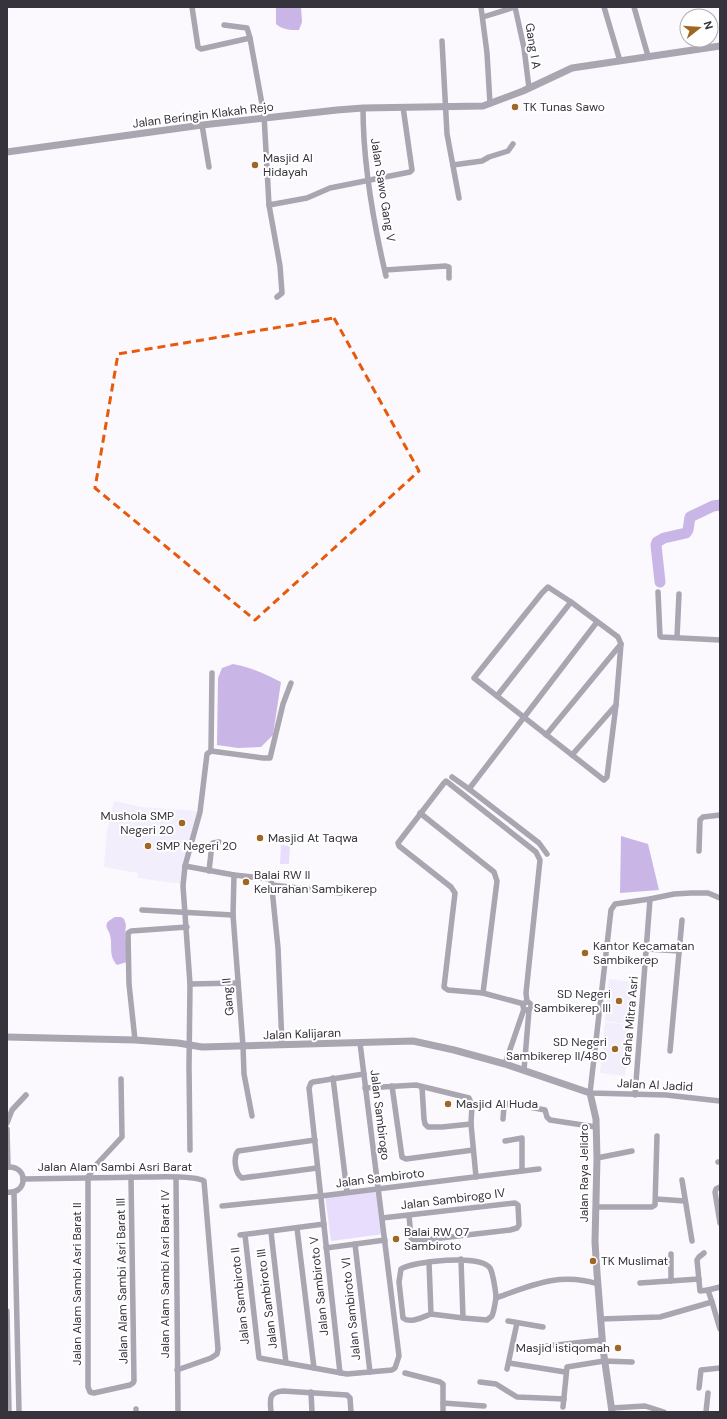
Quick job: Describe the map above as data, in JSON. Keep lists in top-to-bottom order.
{
  "streets": {
    "street": [
      "Gang I A",
      "Jalan Beringin Klakah Rejo",
      "Jalan Sawo Gang V",
      "Gang II",
      "Graha Mitra Asri",
      "Jalan Kalijaran",
      "Jalan Al Jadid",
      "Jalan Sambirogo",
      "Jalan Alam Sambi Asri Barat",
      "Jalan Raya Jelidro",
      "Jalan Sambiroto",
      "Jalan Sambirogo IV",
      "Jalan Alam Sambi Asri Barat IV",
      "Jalan Alam Sambi Asri Barat III",
      "Jalan Alam Sambi Asri Barat II",
      "Jalan Sambiroto V",
      "Jalan Sambiroto II",
      "Jalan Sambiroto III",
      "Jalan Sambiroto VI"
    ]
  },
  "crossings": [
    ["Gang I A", "Jalan Beringin Klakah Rejo"],
    ["Jalan Beringin Klakah Rejo", "Jalan Sawo Gang V"],
    ["Gang II", "Jalan Kalijaran"],
    ["Graha Mitra Asri", "Jalan Al Jadid"],
    ["Graha Mitra Asri", "Jalan Raya Jelidro"],
    ["Jalan Kalijaran", "Jalan Al Jadid"],
    ["Jalan Kalijaran", "Jalan Sambirogo"],
    ["Jalan Kalijaran", "Jalan Raya Jelidro"],
    ["Jalan Al Jadid", "Jalan Raya Jelidro"],
    ["Jalan Sambirogo", "Jalan Sambiroto"],
    ["Jalan Sambirogo", "Jalan Sambirogo IV"],
    ["Jalan Sambirogo", "Jalan Sambiroto VI"],
    ["Jalan Alam Sambi Asri Barat", "Jalan Alam Sambi Asri Barat IV"],
    ["Jalan Alam Sambi Asri Barat", "Jalan Alam Sambi Asri Barat III"],
    ["Jalan Alam Sambi Asri Barat", "Jalan Alam Sambi Asri Barat II"],
    ["Jalan Sambiroto", "Jalan Sambiroto V"],
    ["Jalan Alam Sambi Asri Barat III", "Jalan Alam Sambi Asri Barat II"],
    ["Jalan Sambiroto V", "Jalan Sambiroto II"],
    ["Jalan Sambiroto II", "Jalan Sambiroto III"]
  ],
  "places": [
    "TK Tunas Sawo",
    "Masjid Al Hidayah",
    "Mushola SMP Negeri 20",
    "Masjid At Taqwa",
    "SMP Negeri 20",
    "Balai RW II Kelurahan Sambikerep",
    "Kantor Kecamatan Sambikerep",
    "SD Negeri Sambikerep III",
    "SD Negeri Sambikerep II/480",
    "Masjid Al Huda",
    "Balai RW 07 Sambiroto",
    "TK Muslimat",
    "Masjid istiqomah"
  ],
  "north": "right"
}
